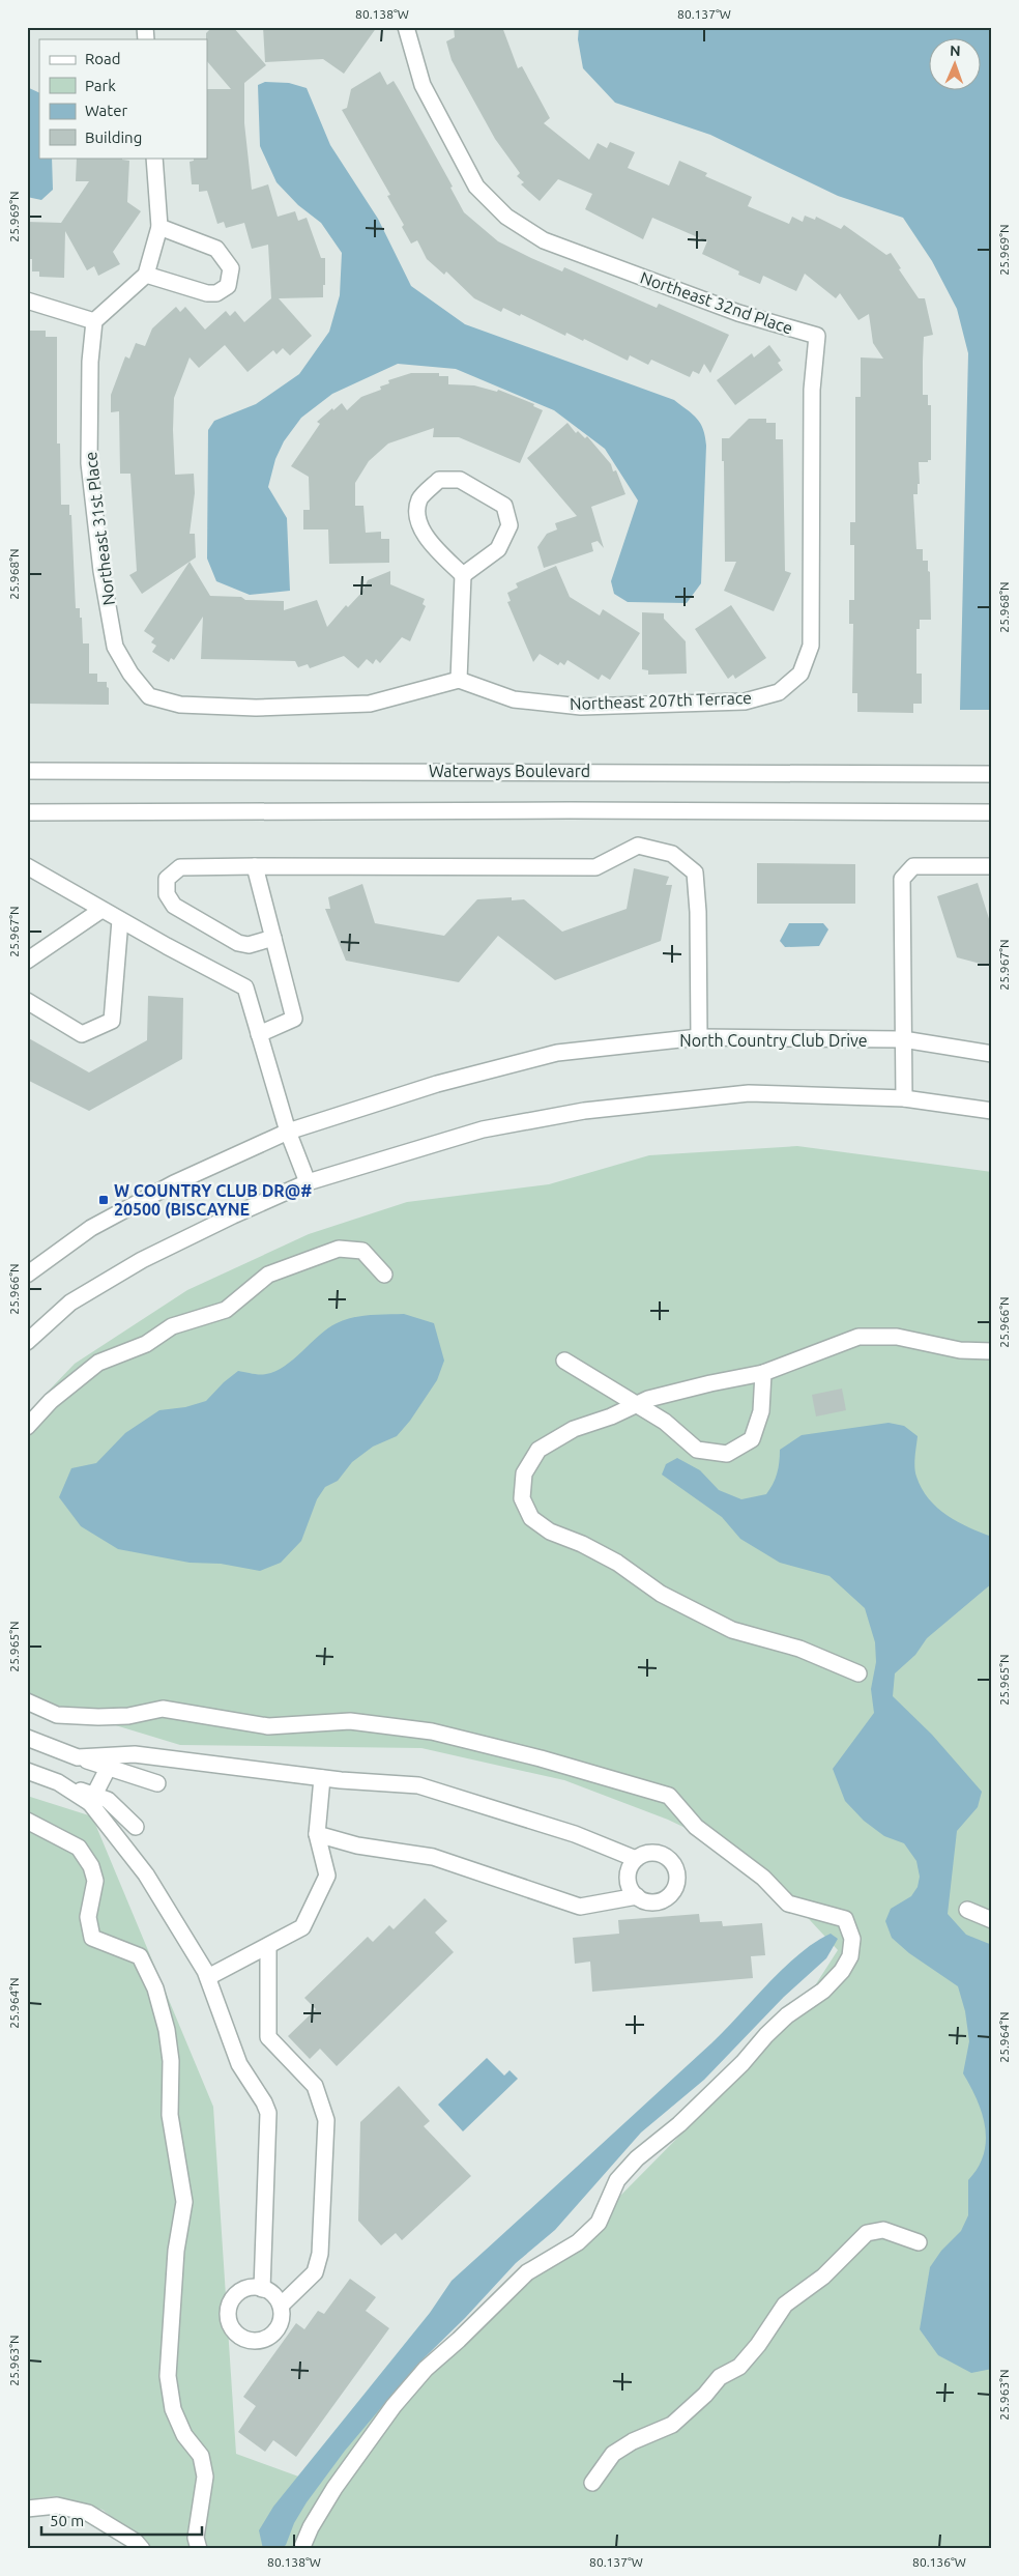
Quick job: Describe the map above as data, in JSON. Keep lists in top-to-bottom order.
{
  "streets": {
    "street": [
      "Northeast 32nd Place",
      "Northeast 31st Place",
      "Northeast 207th Terrace",
      "Waterways Boulevard",
      "North Country Club Drive"
    ]
  },
  "crossings": [
    ["Northeast 32nd Place", "Northeast 207th Terrace"],
    ["Northeast 31st Place", "Northeast 207th Terrace"]
  ],
  "places": {
    "transit": ["W COUNTRY CLUB DR@# 20500 (BISCAYNE"]
  },
  "legend": [
    "Road",
    "Park",
    "Water",
    "Building"
  ],
  "scale_bar": "50 m",
  "north": "top",
  "coordinates": [
    "80.138°W",
    "80.137°W",
    "25.969°N",
    "25.968°N",
    "25.967°N",
    "25.966°N",
    "25.965°N",
    "25.964°N",
    "25.963°N",
    "80.136°W"
  ]
}
